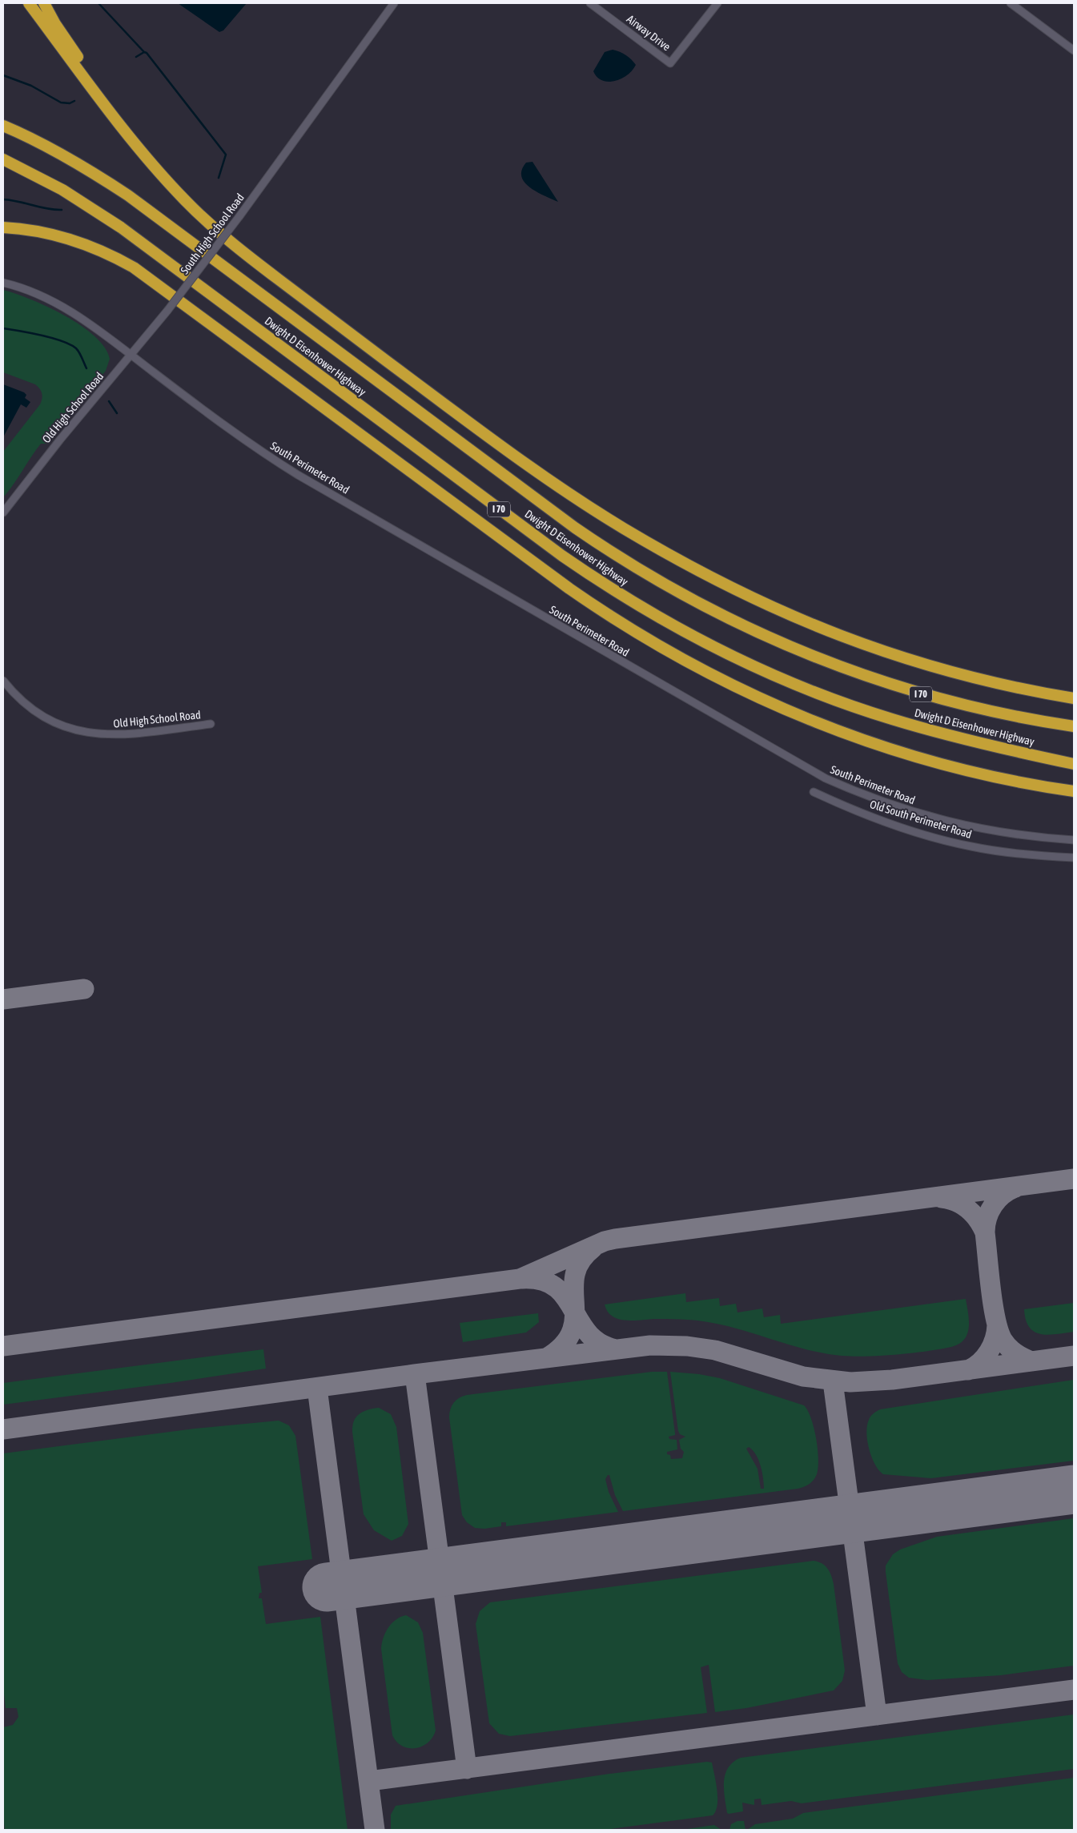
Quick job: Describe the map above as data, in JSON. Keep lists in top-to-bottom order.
{
  "streets": {
    "highway": ["Dwight D Eisenhower Highway", "I 70"],
    "street": [
      "Airway Drive",
      "South High School Road",
      "Old High School Road",
      "South Perimeter Road",
      "Old South Perimeter Road"
    ]
  },
  "crossings": [
    ["South High School Road", "Old High School Road"],
    ["South High School Road", "South Perimeter Road"],
    ["Old High School Road", "South Perimeter Road"]
  ]
}
